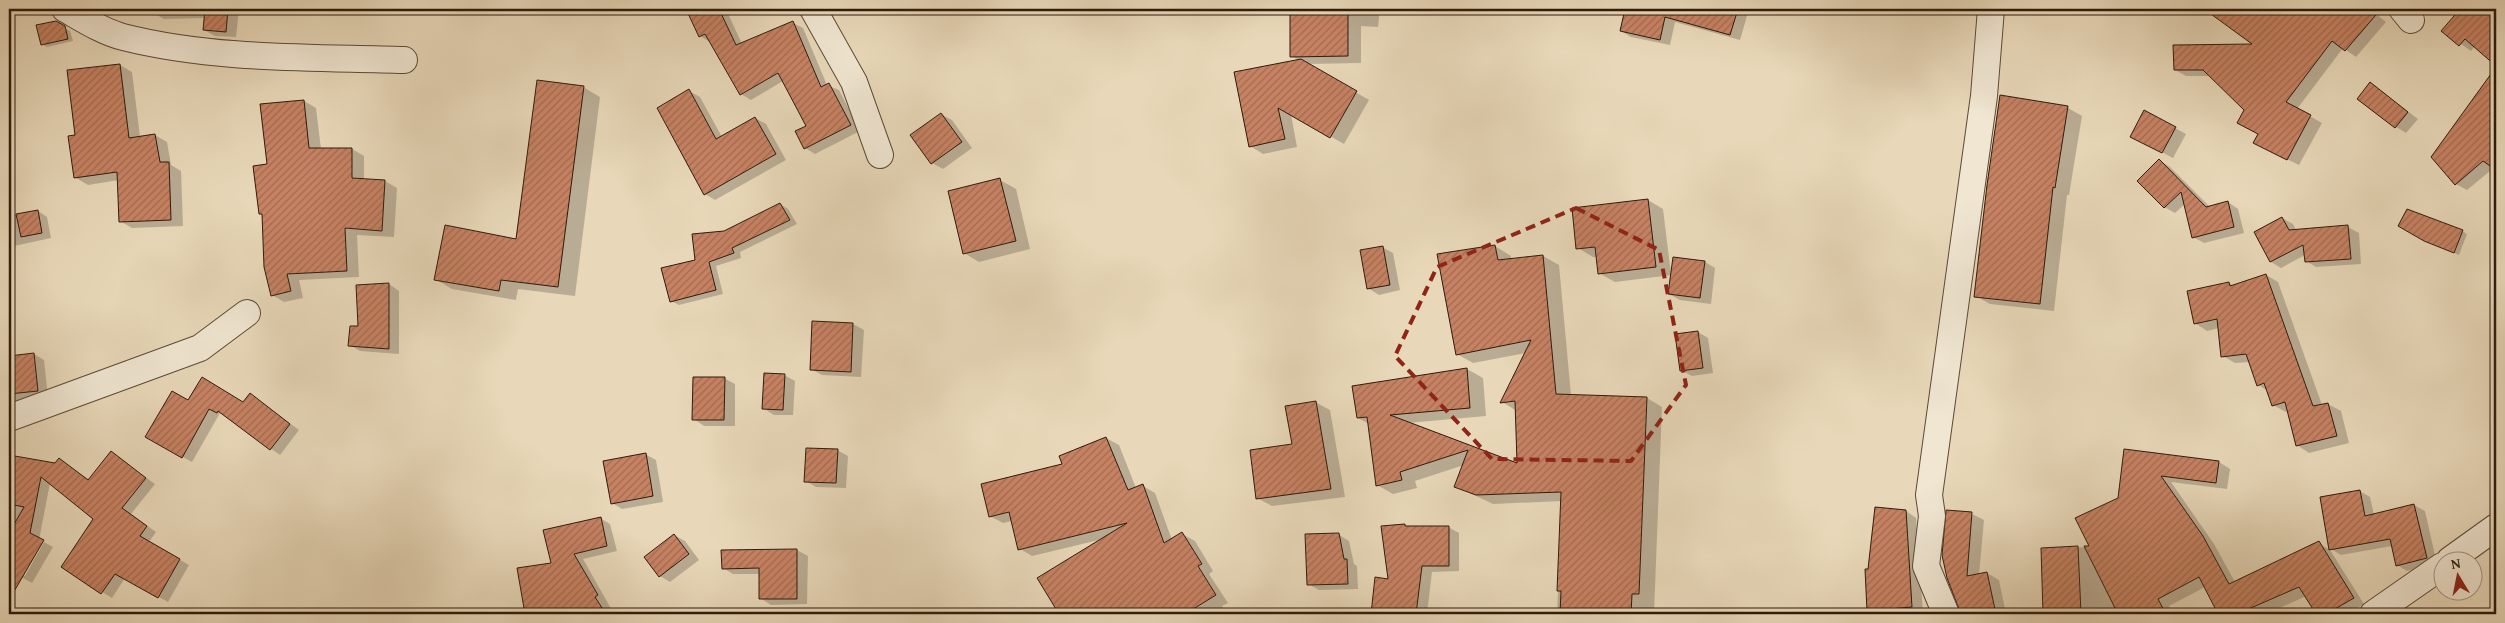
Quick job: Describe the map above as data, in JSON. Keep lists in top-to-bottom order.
{
  "north": "top"
}
